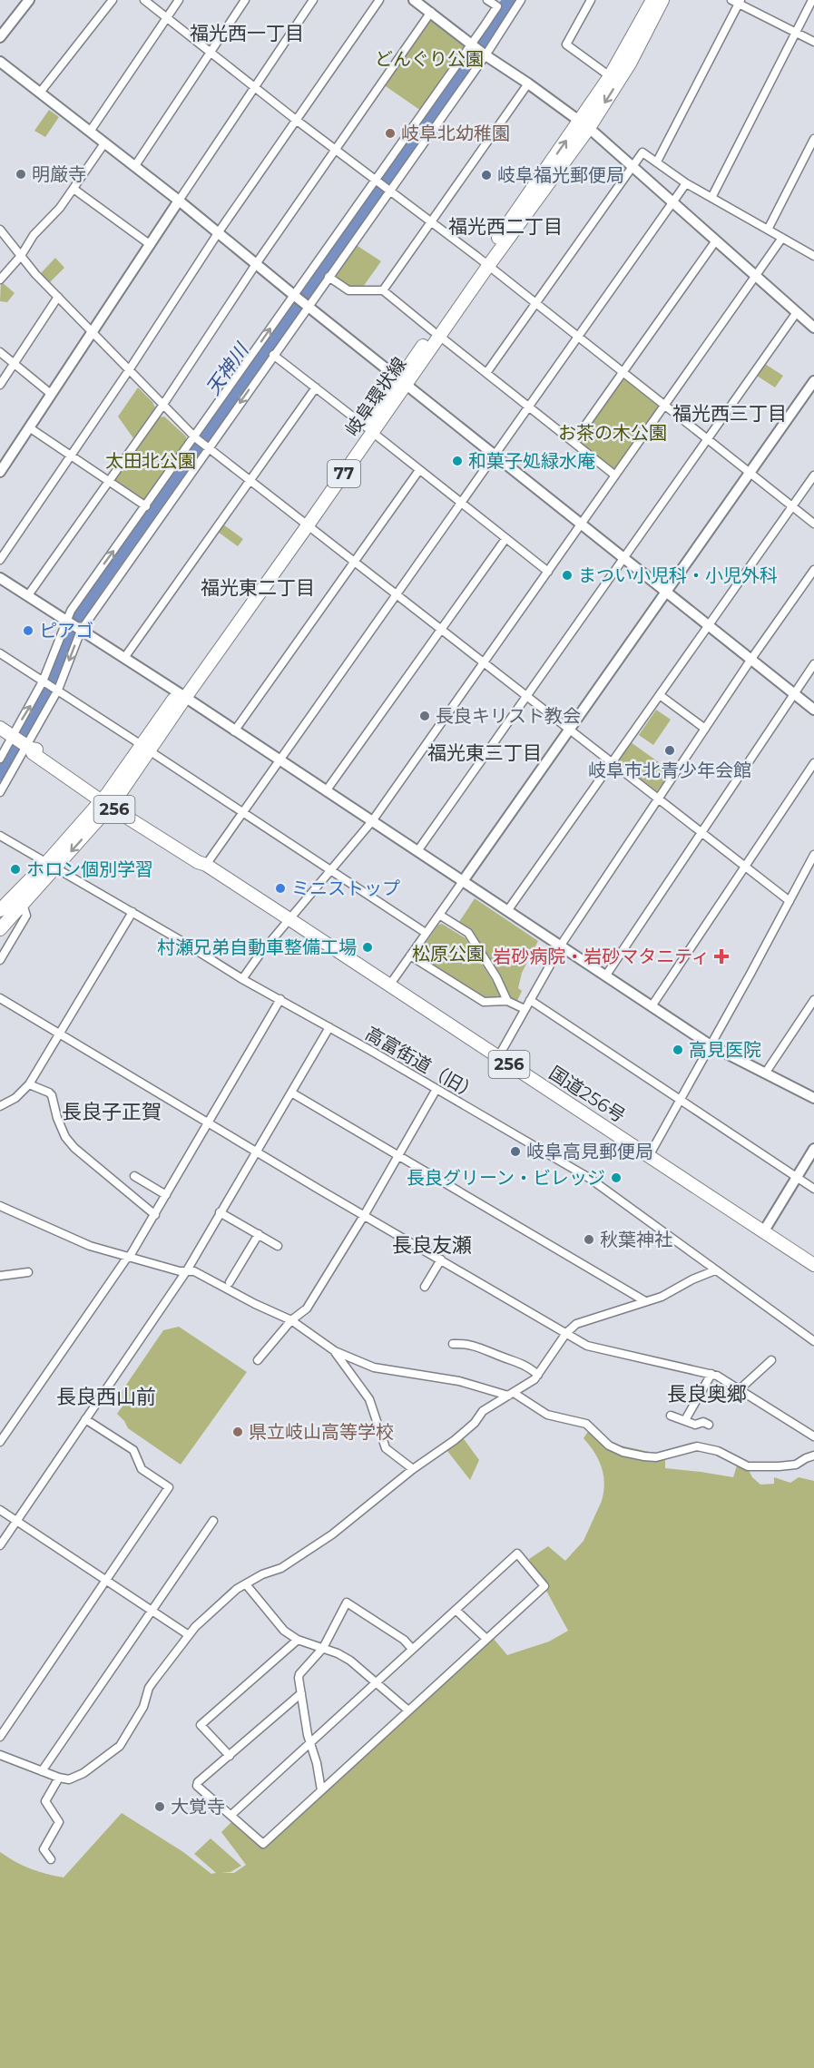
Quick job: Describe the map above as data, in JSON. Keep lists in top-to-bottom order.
{
  "streets": {
    "main road": [
      "岐阜環状線",
      "77",
      "256",
      "国道256号"
    ],
    "street": ["高富街道（旧）"]
  },
  "crossings": [
    ["岐阜環状線", "高富街道（旧）"],
    ["岐阜環状線", "国道256号"]
  ],
  "districts": [
    "福光西一丁目",
    "福光西二丁目",
    "福光西三丁目",
    "福光東二丁目",
    "福光東三丁目",
    "長良子正賀",
    "長良友瀬",
    "長良奥郷",
    "長良西山前"
  ],
  "water": ["天神川"],
  "parks": [
    "どんぐり公園",
    "お茶の木公園",
    "太田北公園",
    "松原公園"
  ],
  "places": {
    "other": [
      "岐阜北幼稚園",
      "明厳寺",
      "岐阜福光郵便局",
      "和菓子処緑水庵",
      "まつい小児科・小児外科",
      "ピアゴ",
      "長良キリスト教会",
      "岐阜市北青少年会館",
      "ホロン個別学習",
      "ミニストップ",
      "村瀬兄弟自動車整備工場",
      "高見医院",
      "岐阜高見郵便局",
      "長良グリーン・ビレッジ",
      "秋葉神社",
      "県立岐山高等学校",
      "大覚寺"
    ],
    "health": ["岩砂病院・岩砂マタニティ"]
  }
}
